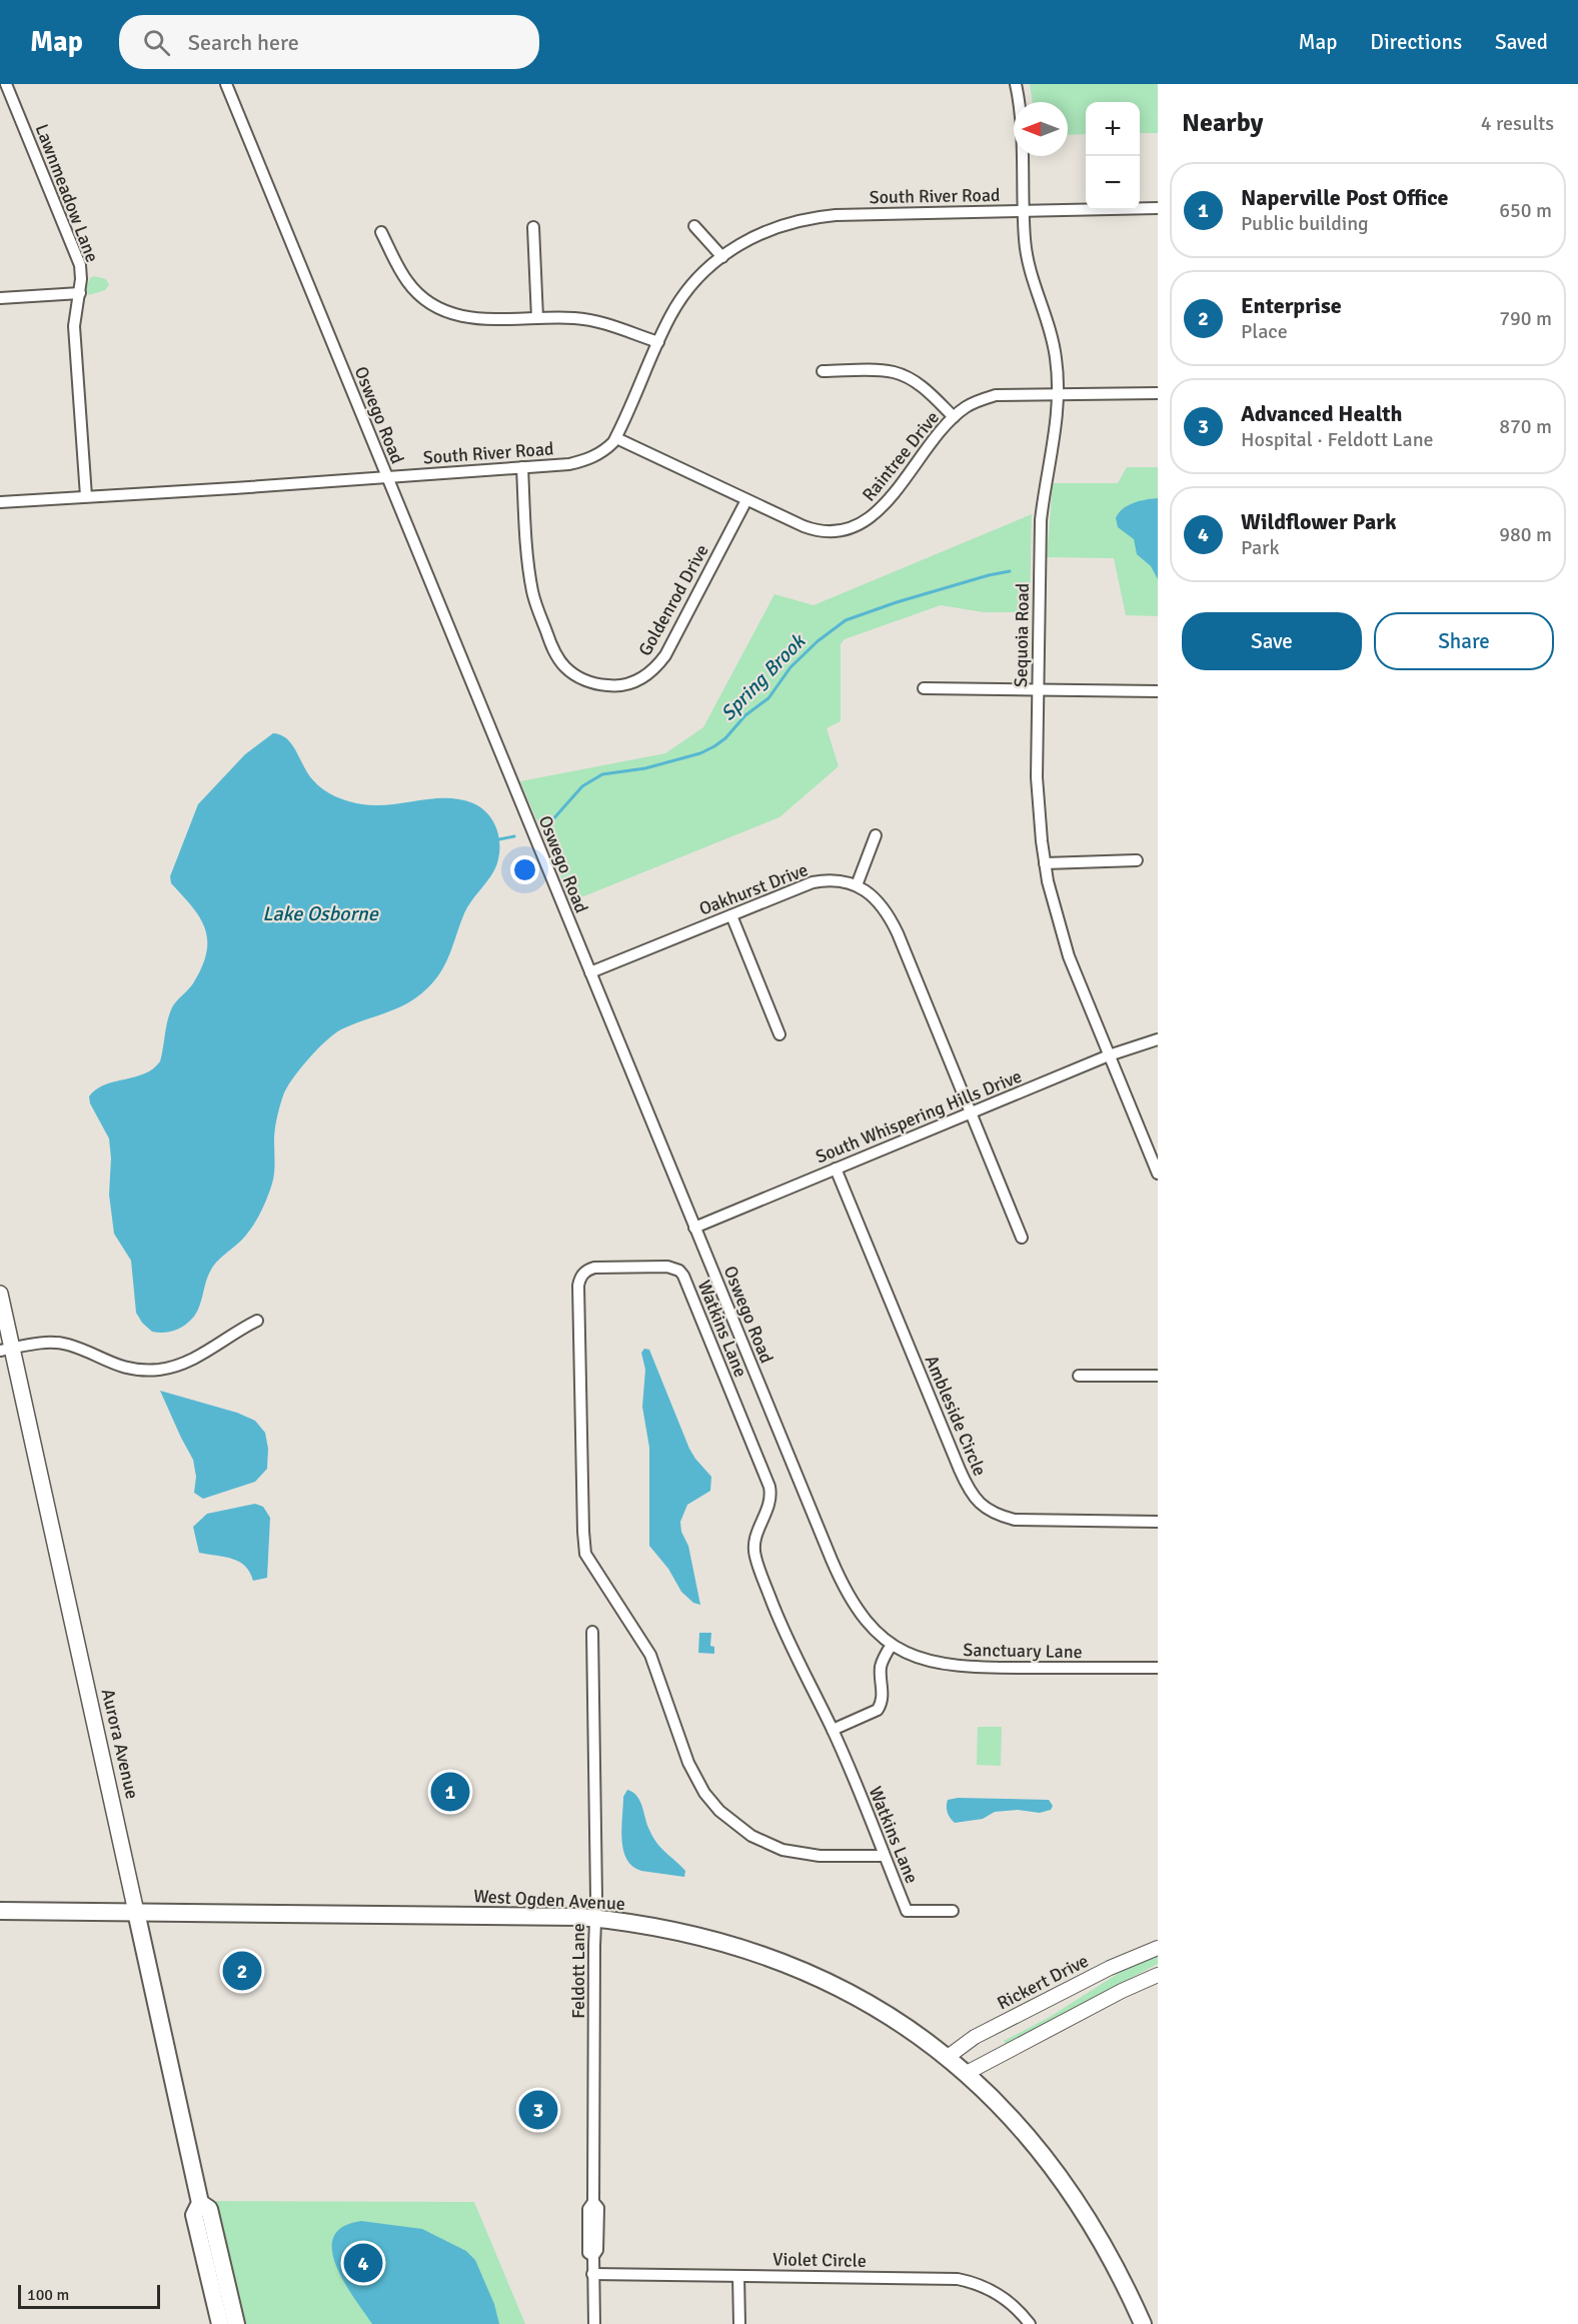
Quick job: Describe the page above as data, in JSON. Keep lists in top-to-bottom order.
{
  "streets": {
    "main road": ["Aurora Avenue", "West Ogden Avenue"],
    "street": [
      "Lawnmeadow Lane",
      "South River Road",
      "Oswego Road",
      "Raintree Drive",
      "Goldenrod Drive",
      "Sequoia Road",
      "Oakhurst Drive",
      "South Whispering Hills Drive",
      "Watkins Lane",
      "Ambleside Circle",
      "Sanctuary Lane",
      "Feldott Lane",
      "Rickert Drive",
      "Violet Circle"
    ]
  },
  "crossings": [
    ["Lawnmeadow Lane", "South River Road"],
    ["South River Road", "Oswego Road"],
    ["South River Road", "Raintree Drive"],
    ["South River Road", "Goldenrod Drive"],
    ["South River Road", "Sequoia Road"],
    ["Oswego Road", "Oakhurst Drive"],
    ["Oswego Road", "South Whispering Hills Drive"],
    ["Oswego Road", "Sanctuary Lane"],
    ["Raintree Drive", "Goldenrod Drive"],
    ["Raintree Drive", "Sequoia Road"],
    ["Sequoia Road", "South Whispering Hills Drive"],
    ["Oakhurst Drive", "South Whispering Hills Drive"],
    ["South Whispering Hills Drive", "Ambleside Circle"],
    ["Aurora Avenue", "West Ogden Avenue"],
    ["West Ogden Avenue", "Feldott Lane"],
    ["West Ogden Avenue", "Rickert Drive"],
    ["Feldott Lane", "Violet Circle"]
  ],
  "water": ["Spring Brook", "Lake Osborne"],
  "scale_bar": "100 m",
  "north": "left",
  "page": {
    "header": "Map",
    "search": "Search here",
    "nav": ["Map", "Directions", "Saved"],
    "heading": ["Nearby", "4 results"],
    "map_buttons": ["+", "−"],
    "list": [
      {
        "mark": "1",
        "name": "Naperville Post Office",
        "note": "Public building",
        "value": "650 m"
      },
      {
        "mark": "2",
        "name": "Enterprise",
        "note": "Place",
        "value": "790 m"
      },
      {
        "mark": "3",
        "name": "Advanced Health",
        "note": "Hospital · Feldott Lane",
        "value": "870 m"
      },
      {
        "mark": "4",
        "name": "Wildflower Park",
        "note": "Park",
        "value": "980 m"
      }
    ],
    "buttons": ["Save", "Share"],
    "pins": [
      "1",
      "2",
      "3",
      "4"
    ],
    "scale": "100 m"
  }
}
